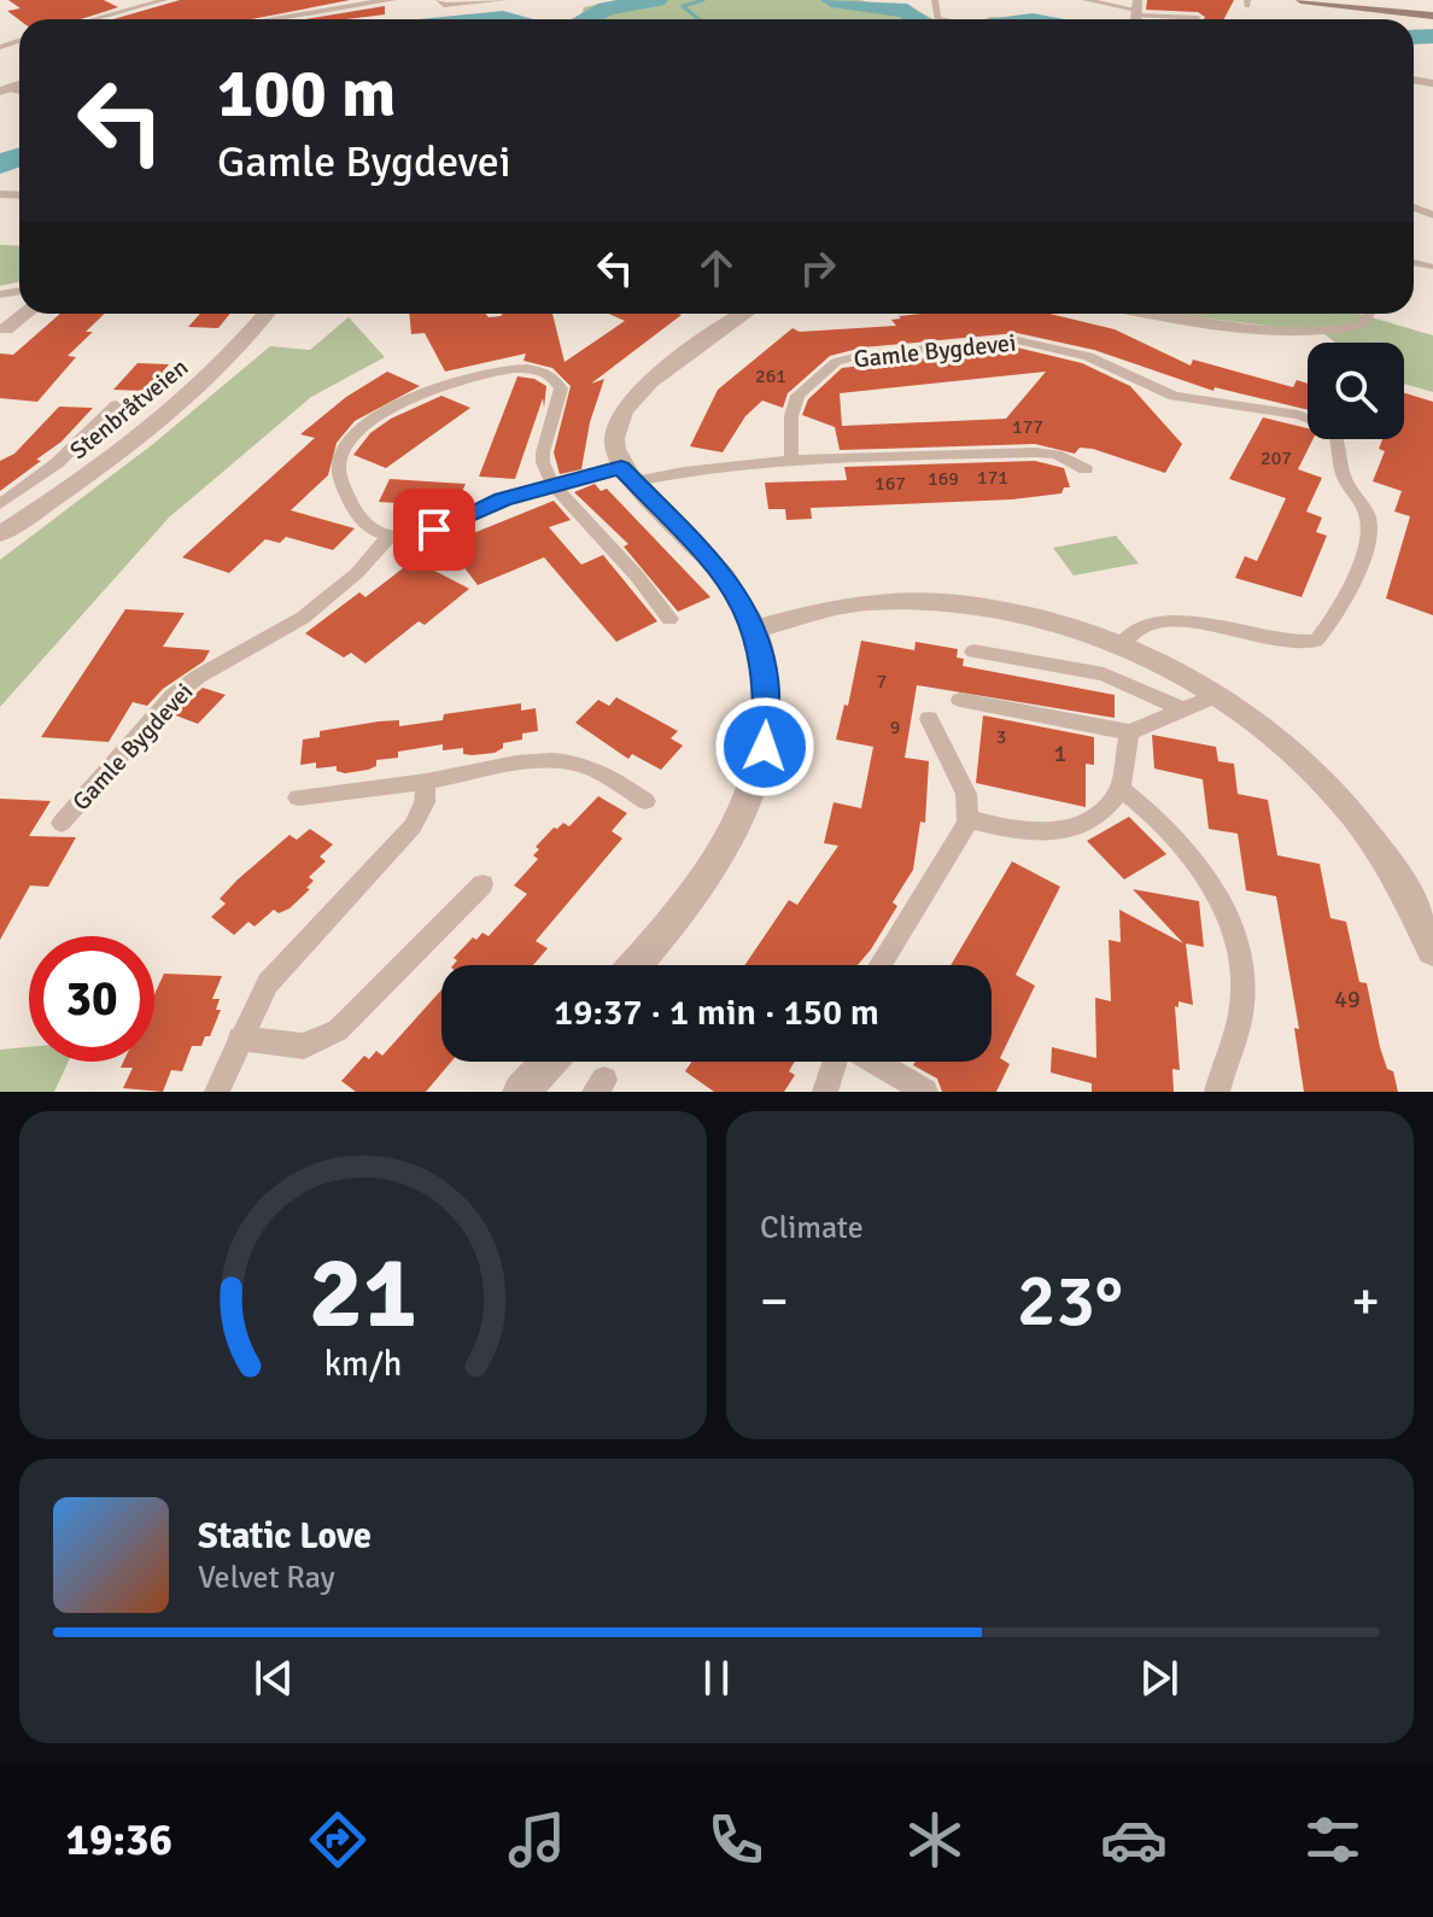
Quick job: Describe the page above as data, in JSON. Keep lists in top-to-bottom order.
{
  "streets": {
    "street": ["Stenbråtveien"],
    "lane": ["Gamle Bygdevei"]
  },
  "house_numbers": [
    "261",
    "177",
    "207",
    "171",
    "169",
    "167",
    "7",
    "9",
    "3",
    "1",
    "49"
  ],
  "page": {
    "turn": ["100 m", "Gamle Bygdevei"],
    "limit": "30",
    "trip": "19:37 · 1 min · 150 m",
    "tile": "Climate",
    "heat": ["−", "23°", "+"],
    "song": ["Static Love", "Velvet Ray"],
    "tabs": "19:36",
    "gauge": ["21", "km/h"]
  }
}
